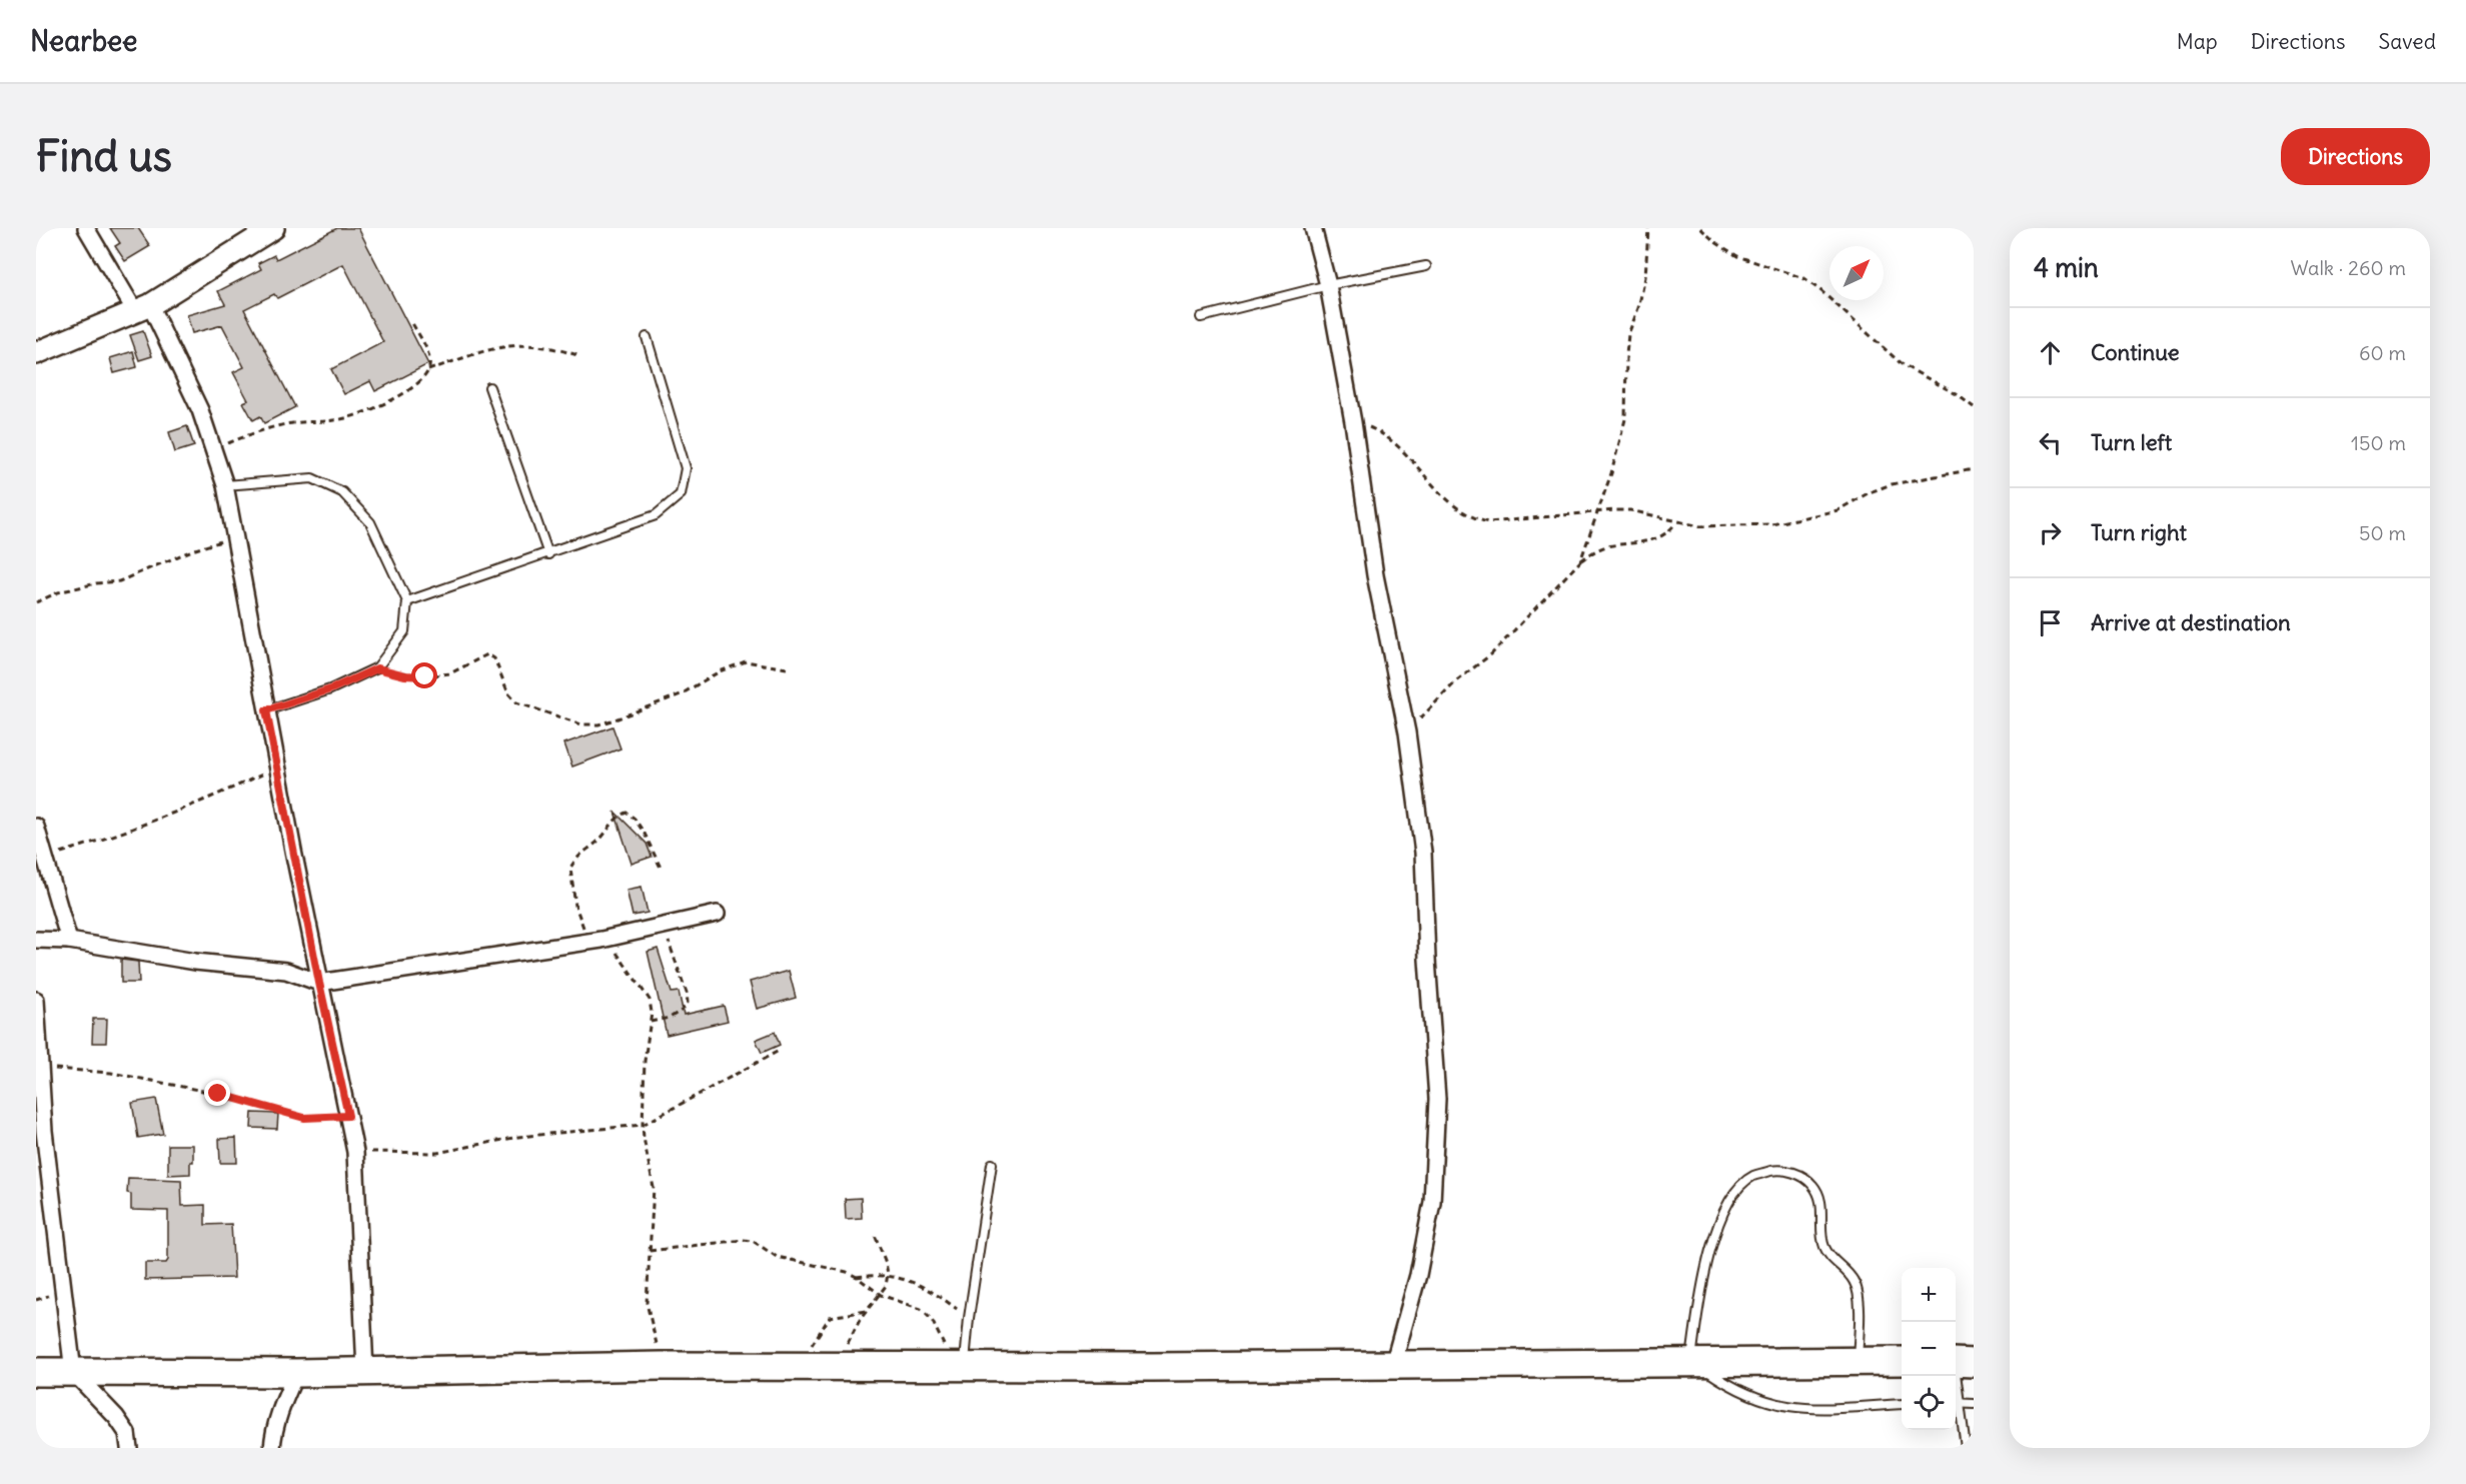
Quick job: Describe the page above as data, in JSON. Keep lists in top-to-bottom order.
{
  "north": "top right",
  "page": {
    "header": "Nearbee",
    "nav": ["Map", "Directions", "Saved"],
    "buttons": "Directions",
    "title": "Find us",
    "heading": ["4 min", "Walk · 260 m"],
    "list": [
      ["Continue", "60 m"],
      ["Turn left", "150 m"],
      ["Turn right", "50 m"],
      "Arrive at destination"
    ],
    "map_buttons": ["+", "−"]
  }
}
